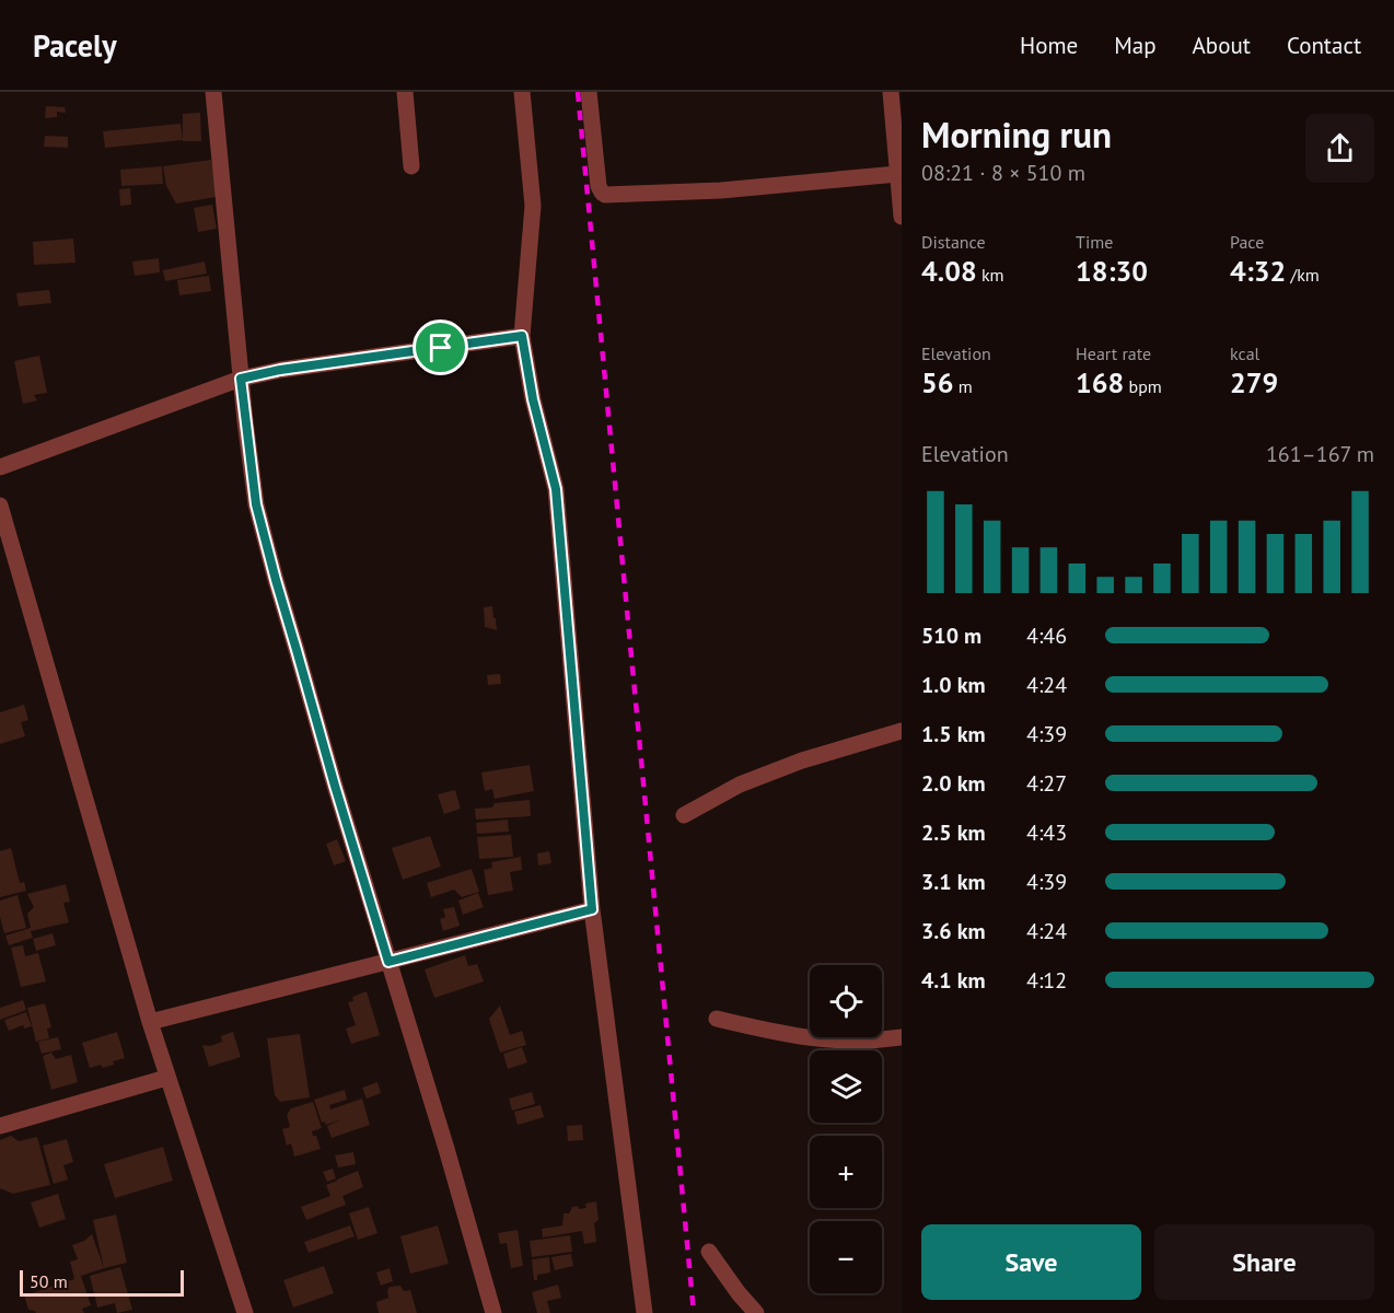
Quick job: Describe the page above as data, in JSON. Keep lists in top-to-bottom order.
{
  "scale_bar": "50 m",
  "page": {
    "header": "Pacely",
    "nav": [
      "Home",
      "Map",
      "About",
      "Contact"
    ],
    "heading": ["Morning run", "08:21 · 8 × 510 m"],
    "stats": [
      ["Distance", "4.08 km"],
      ["Time", "18:30"],
      ["Pace", "4:32 /km"],
      ["Elevation", "56 m"],
      ["Heart rate", "168 bpm"],
      ["kcal", "279"]
    ],
    "chart": ["Elevation", "161–167 m"],
    "list": [
      {
        "name": "510 m",
        "note": "4:46"
      },
      {
        "name": "1.0 km",
        "note": "4:24"
      },
      {
        "name": "1.5 km",
        "note": "4:39"
      },
      {
        "name": "2.0 km",
        "note": "4:27"
      },
      {
        "name": "2.5 km",
        "note": "4:43"
      },
      {
        "name": "3.1 km",
        "note": "4:39"
      },
      {
        "name": "3.6 km",
        "note": "4:24"
      },
      {
        "name": "4.1 km",
        "note": "4:12"
      }
    ],
    "map_buttons": ["+", "−"],
    "buttons": ["Save", "Share"],
    "scale": "50 m"
  }
}
